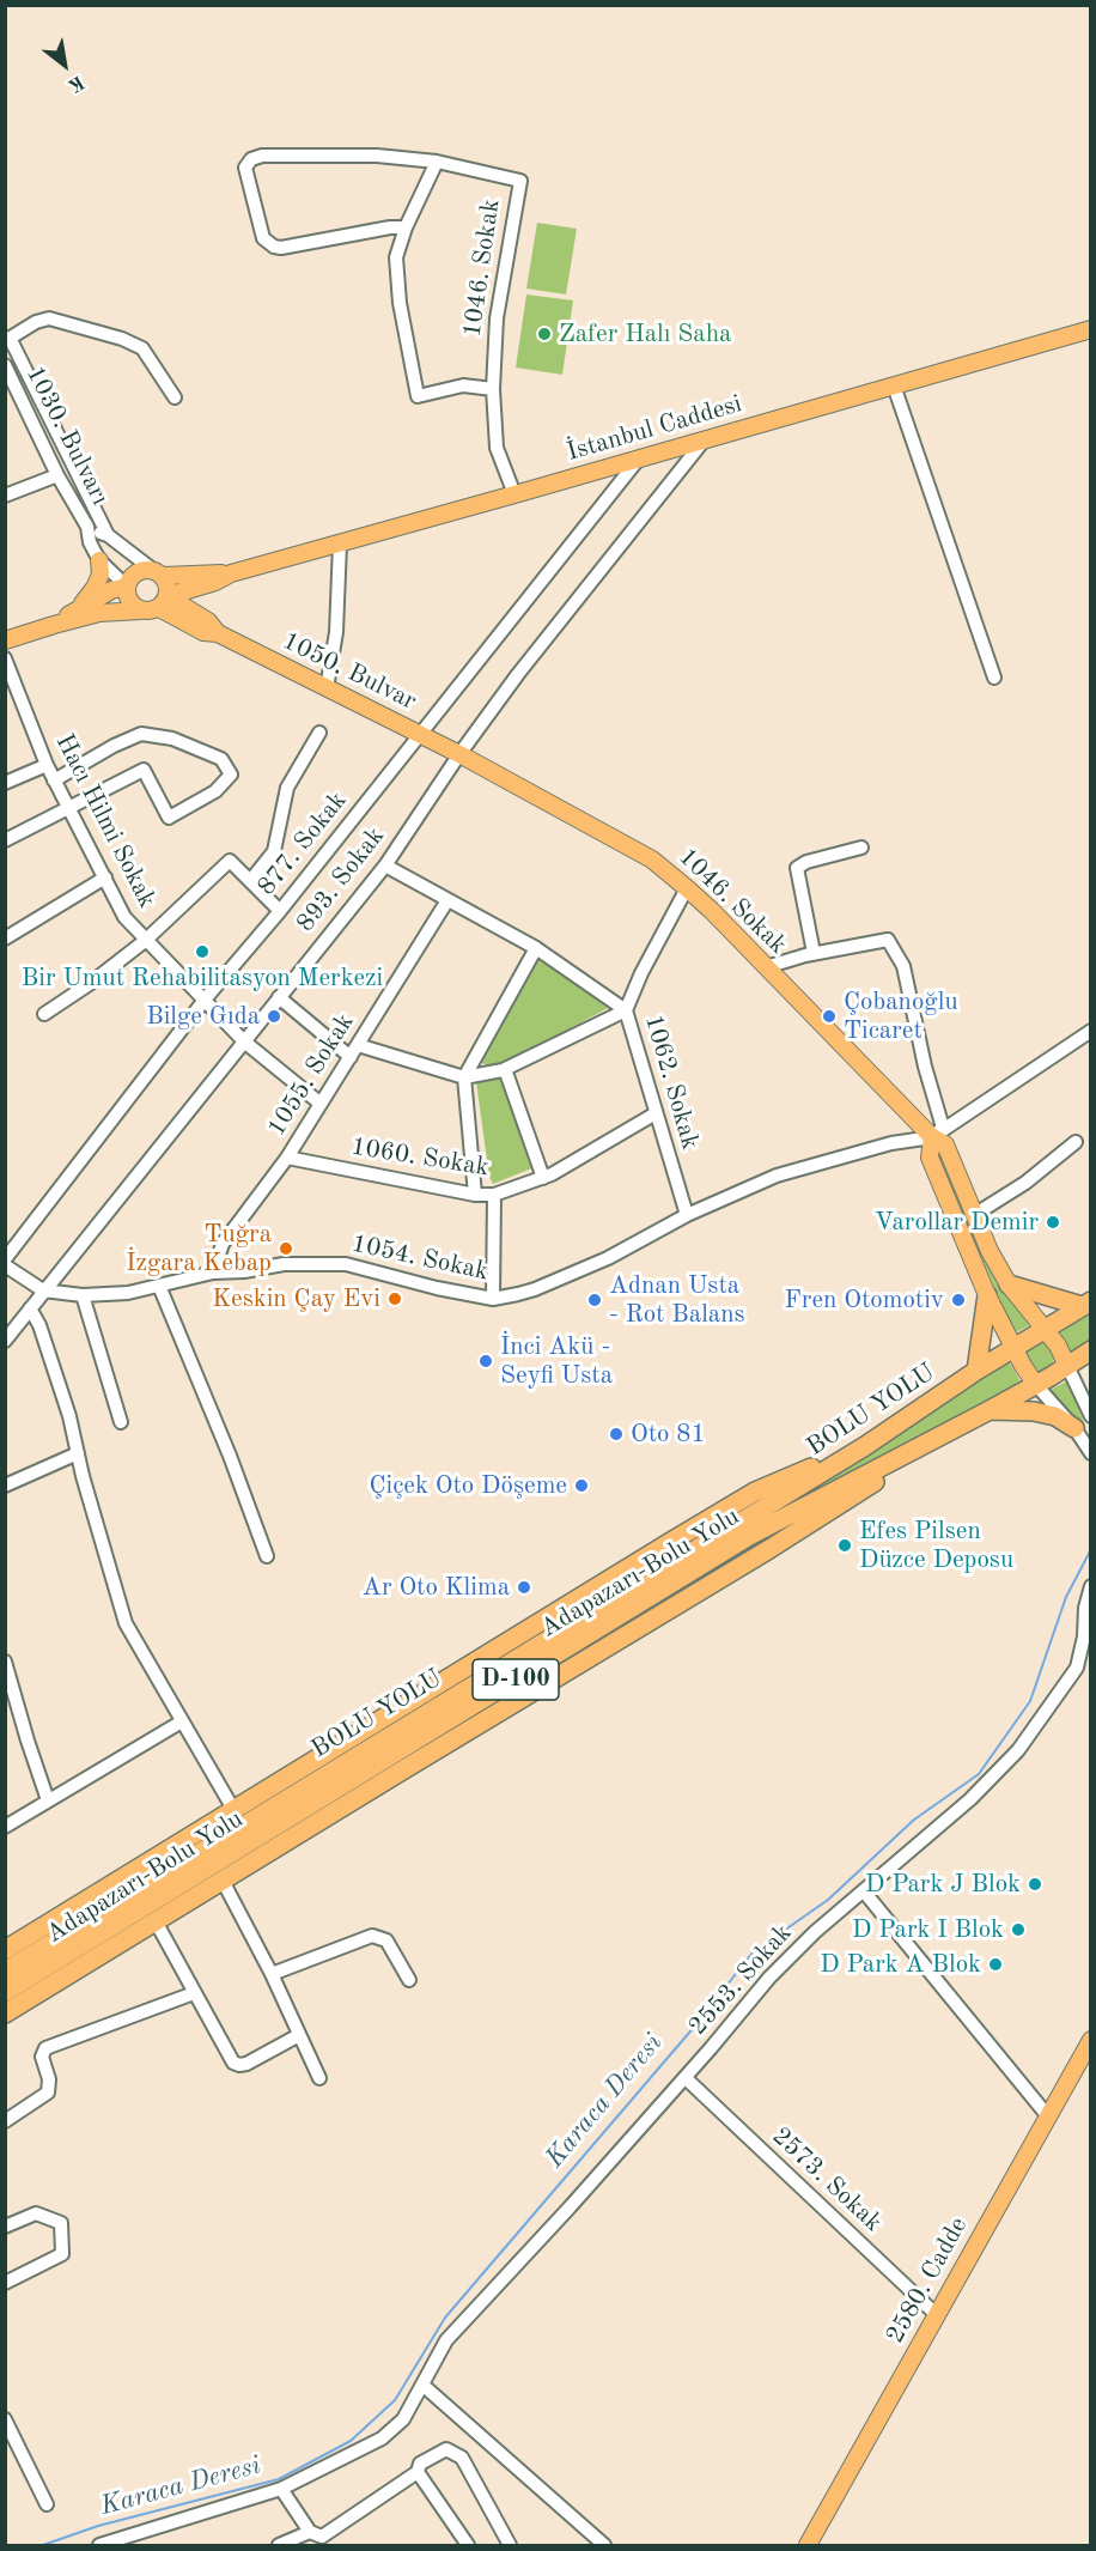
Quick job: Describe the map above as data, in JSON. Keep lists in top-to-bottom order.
{
  "streets": {
    "highway": ["BOLU YOLU", "Adapazarı-Bolu Yolu", "D-100"],
    "main road": [
      "1046. Sokak",
      "İstanbul Caddesi",
      "1050. Bulvar",
      "2580. Cadde"
    ],
    "street": [
      "1030. Bulvarı",
      "Hacı Hilmi Sokak",
      "877. Sokak",
      "893. Sokak",
      "1055. Sokak",
      "1062. Sokak",
      "1060. Sokak",
      "1054. Sokak",
      "2553. Sokak",
      "2573. Sokak"
    ]
  },
  "crossings": [
    ["1046. Sokak", "İstanbul Caddesi"],
    ["1046. Sokak", "1050. Bulvar"],
    ["1046. Sokak", "893. Sokak"],
    ["1046. Sokak", "1062. Sokak"],
    ["1046. Sokak", "1054. Sokak"],
    ["1046. Sokak", "BOLU YOLU"],
    ["1046. Sokak", "D-100"],
    ["İstanbul Caddesi", "1030. Bulvarı"],
    ["İstanbul Caddesi", "1050. Bulvar"],
    ["İstanbul Caddesi", "877. Sokak"],
    ["İstanbul Caddesi", "893. Sokak"],
    ["1030. Bulvarı", "1050. Bulvar"],
    ["1050. Bulvar", "877. Sokak"],
    ["1050. Bulvar", "893. Sokak"],
    ["Hacı Hilmi Sokak", "877. Sokak"],
    ["Hacı Hilmi Sokak", "893. Sokak"],
    ["Hacı Hilmi Sokak", "1055. Sokak"],
    ["893. Sokak", "1054. Sokak"],
    ["1055. Sokak", "1060. Sokak"],
    ["1055. Sokak", "1054. Sokak"],
    ["1062. Sokak", "1060. Sokak"],
    ["1062. Sokak", "1054. Sokak"],
    ["BOLU YOLU", "D-100"],
    ["2553. Sokak", "2573. Sokak"],
    ["2573. Sokak", "2580. Cadde"]
  ],
  "water": ["Karaca Deresi"],
  "places": [
    "Zafer Halı Saha",
    "Bir Umut Rehabilitasyon Merkezi",
    "Bilge Gıda",
    "Çobanoğlu Ticaret",
    "Varollar Demir",
    "Tuğra İzgara Kebap",
    "Keskin Çay Evi",
    "Adnan Usta - Rot Balans",
    "Fren Otomotiv",
    "İnci Akü - Seyfi Usta",
    "Oto 81",
    "Çiçek Oto Döşeme",
    "Efes Pilsen Düzce Deposu",
    "Ar Oto Klima",
    "D Park J Blok",
    "D Park I Blok",
    "D Park A Blok"
  ],
  "north": "bottom right"
}
